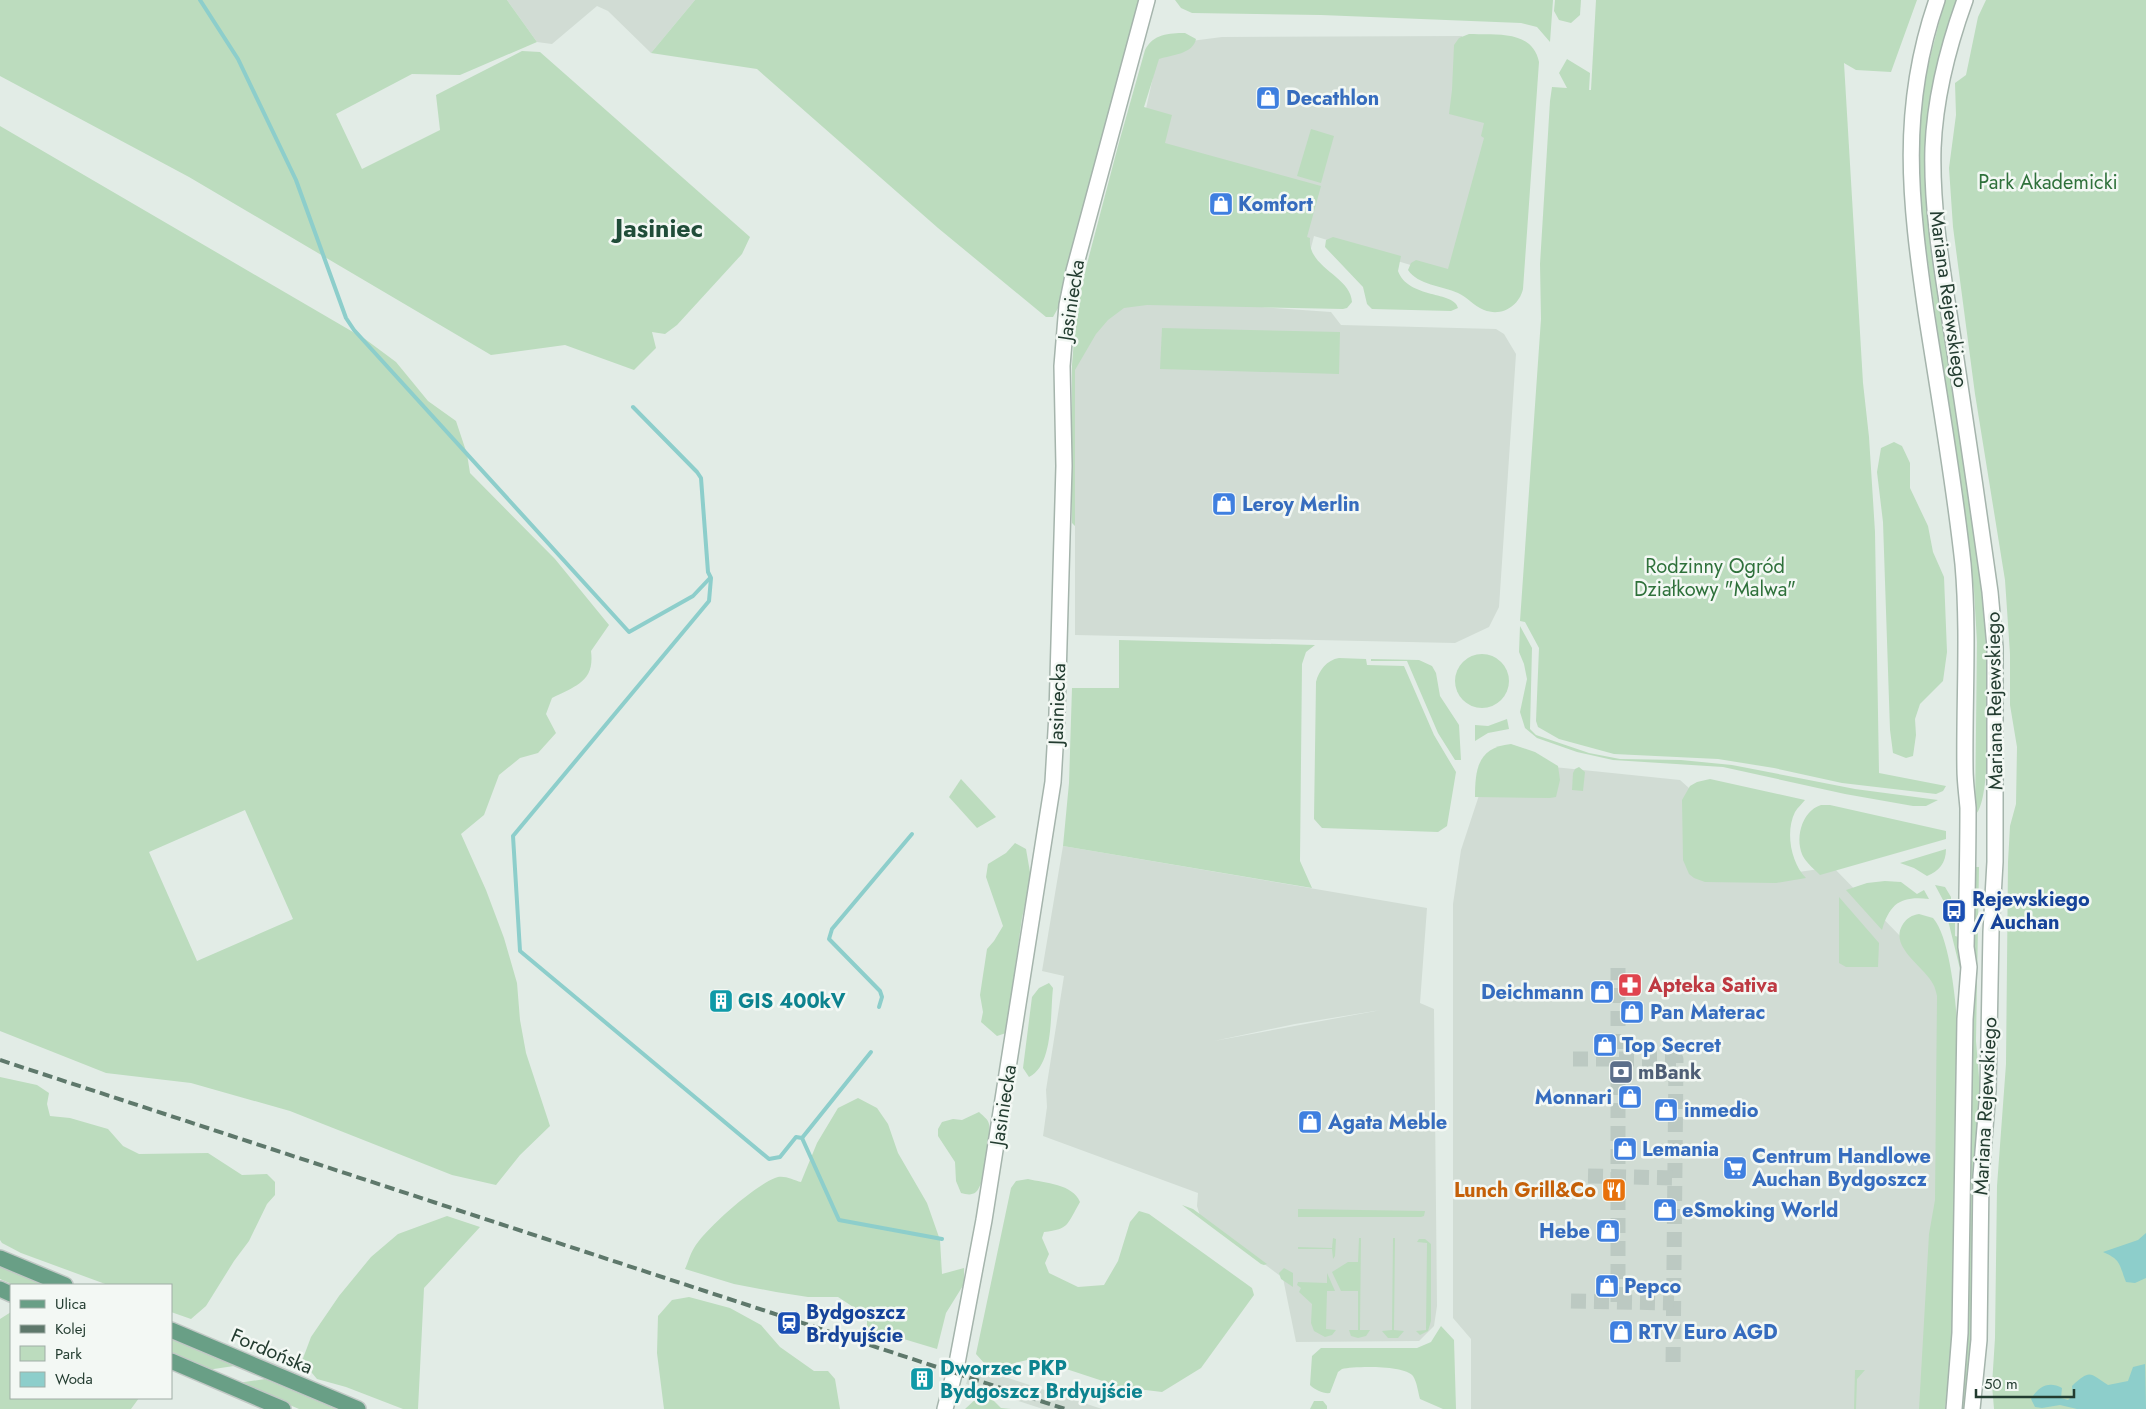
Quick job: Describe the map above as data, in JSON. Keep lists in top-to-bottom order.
{
  "streets": {
    "main road": ["Fordońska"],
    "street": ["Mariana Rejewskiego", "Jasiniecka"]
  },
  "districts": ["Jasiniec"],
  "parks": ["Park Akademicki", "Rodzinny Ogród Działkowy \"Malwa\""],
  "places": {
    "shop": [
      "Decathlon",
      "Komfort",
      "Leroy Merlin",
      "Deichmann",
      "Pan Materac",
      "Top Secret",
      "Monnari",
      "inmedio",
      "Agata Meble",
      "Lemania",
      "eSmoking World",
      "Hebe",
      "Pepco",
      "RTV Euro AGD"
    ],
    "bus stop": ["Rejewskiego / Auchan"],
    "pharmacy": ["Apteka Sativa"],
    "building": ["GIS 400kV", "Dworzec PKP Bydgoszcz Brdyujście"],
    "bank": ["mBank"],
    "supermarket": ["Centrum Handlowe Auchan Bydgoszcz"],
    "restaurant": ["Lunch Grill&Co"],
    "station": ["Bydgoszcz Brdyujście"]
  },
  "legend": [
    "Ulica",
    "Kolej",
    "Park",
    "Woda"
  ],
  "scale_bar": "50 m"
}
